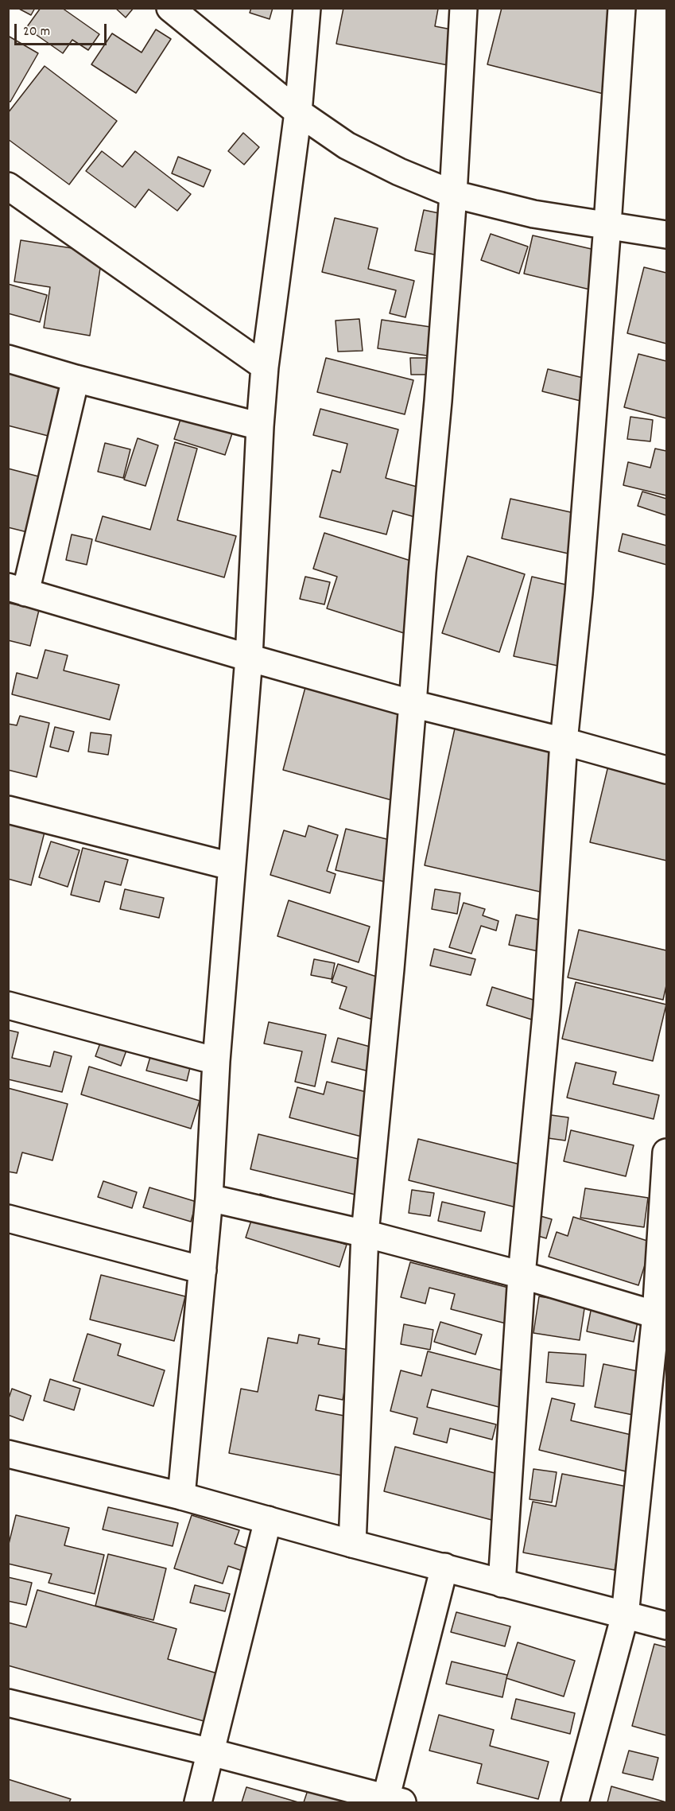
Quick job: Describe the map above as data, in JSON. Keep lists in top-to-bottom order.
{
  "scale_bar": "20 m"
}
